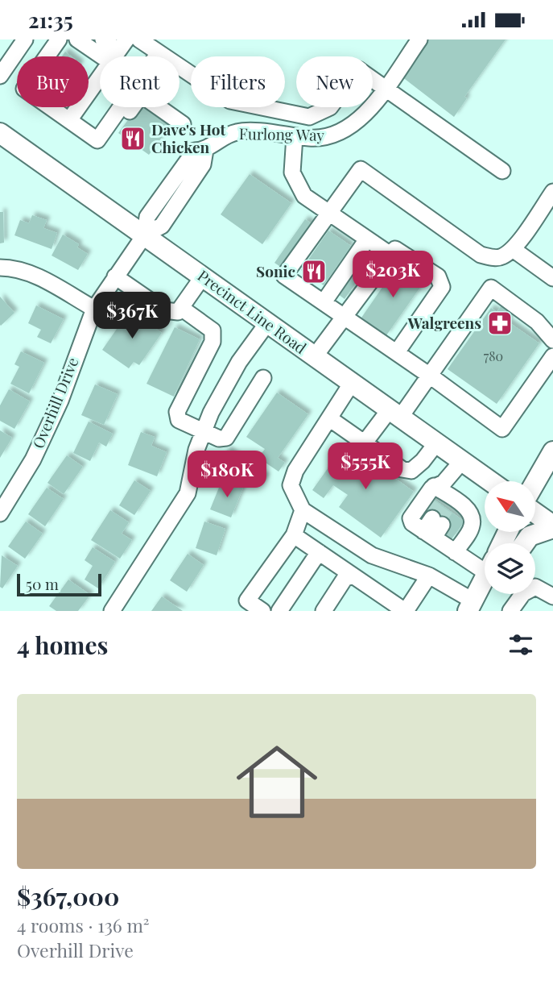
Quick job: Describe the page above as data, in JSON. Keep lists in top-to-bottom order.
{
  "streets": {
    "main road": ["Precinct Line Road"],
    "street": ["Furlong Way", "Overhill Drive"]
  },
  "crossings": [
    ["Furlong Way", "Precinct Line Road"],
    ["Furlong Way", "Overhill Drive"],
    ["Precinct Line Road", "Overhill Drive"]
  ],
  "places": {
    "restaurant": ["Dave's Hot Chicken", "Sonic"],
    "pharmacy": ["Walgreens"]
  },
  "house_numbers": ["780"],
  "scale_bar": "50 m",
  "north": "top left",
  "page": {
    "status": "21:35",
    "chip": [
      "Buy",
      "Rent",
      "Filters",
      "New"
    ],
    "price": [
      "$203K",
      "$367K",
      "$555K",
      "$180K"
    ],
    "scale": "50 m",
    "heading": "4 homes",
    "list": [
      {
        "name": "$367,000",
        "note": "4 rooms · 136 m² · Overhill Drive"
      }
    ]
  }
}
